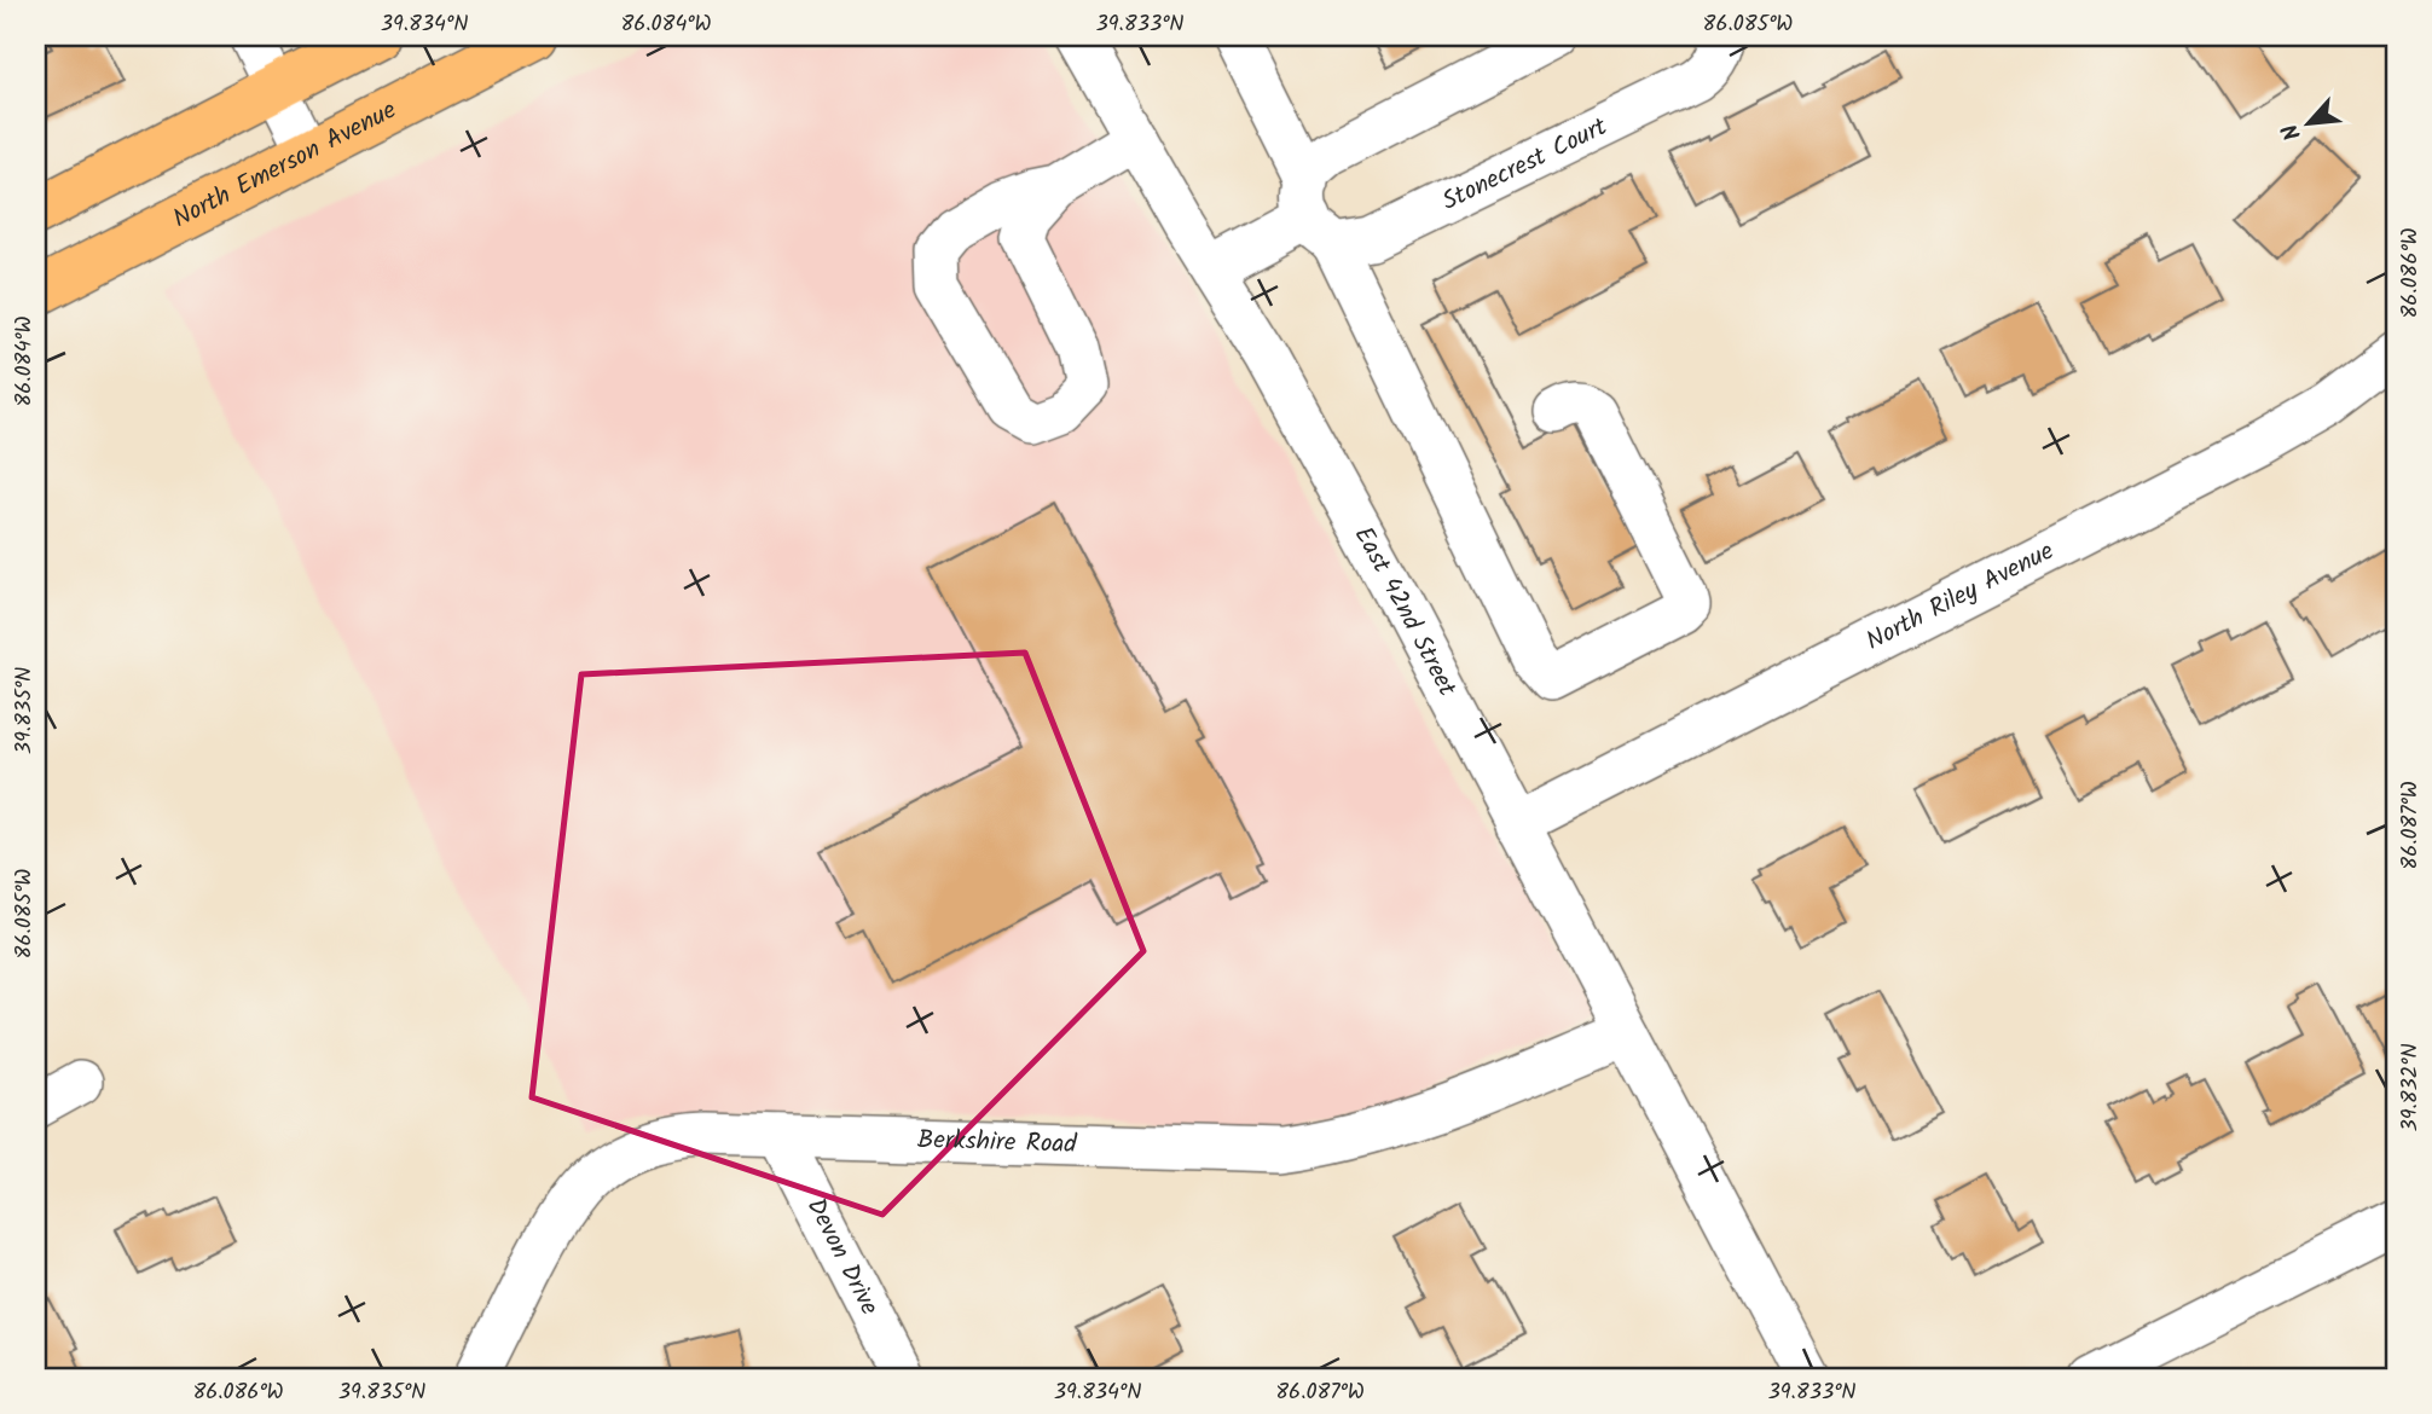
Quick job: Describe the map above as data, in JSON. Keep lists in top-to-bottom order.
{
  "streets": {
    "main road": ["North Emerson Avenue"],
    "street": [
      "Stonecrest Court",
      "North Riley Avenue",
      "East 42nd Street",
      "Berkshire Road",
      "Devon Drive"
    ]
  },
  "crossings": [
    ["Stonecrest Court", "East 42nd Street"],
    ["North Riley Avenue", "East 42nd Street"],
    ["East 42nd Street", "Berkshire Road"],
    ["Berkshire Road", "Devon Drive"]
  ],
  "north": "bottom left",
  "coordinates": [
    "39.834°N",
    "86.084°W",
    "39.833°N",
    "86.085°W",
    "86.086°W",
    "39.835°N",
    "86.087°W",
    "39.832°N"
  ]
}
